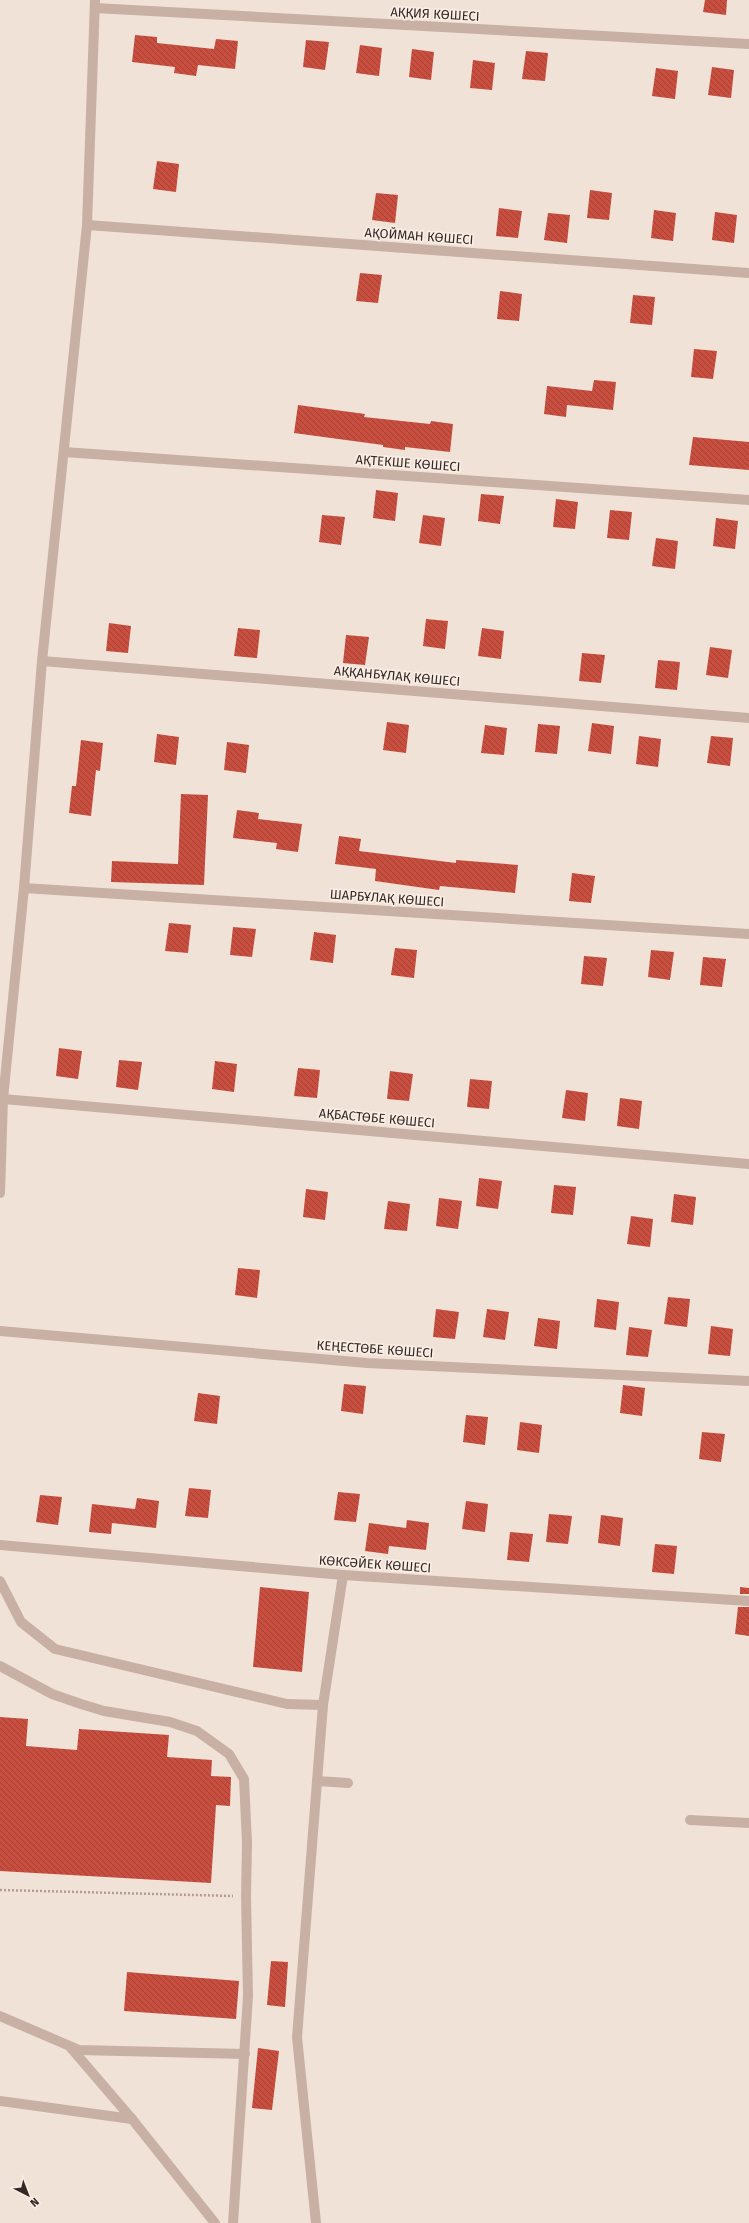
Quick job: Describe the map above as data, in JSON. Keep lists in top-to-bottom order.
{
  "streets": {
    "street": [
      "АҚҚИЯ КӨШЕСІ",
      "АҚОЙМАН КӨШЕСІ",
      "АҚТЕКШЕ КӨШЕСІ",
      "АҚҚАНБҰЛАҚ КӨШЕСІ",
      "ШАРБҰЛАҚ КӨШЕСІ",
      "АҚБАСТӨБЕ КӨШЕСІ",
      "КЕҢЕСТӨБЕ КӨШЕСІ",
      "КӨКСӘЙЕК КӨШЕСІ"
    ]
  },
  "north": "bottom right"
}
